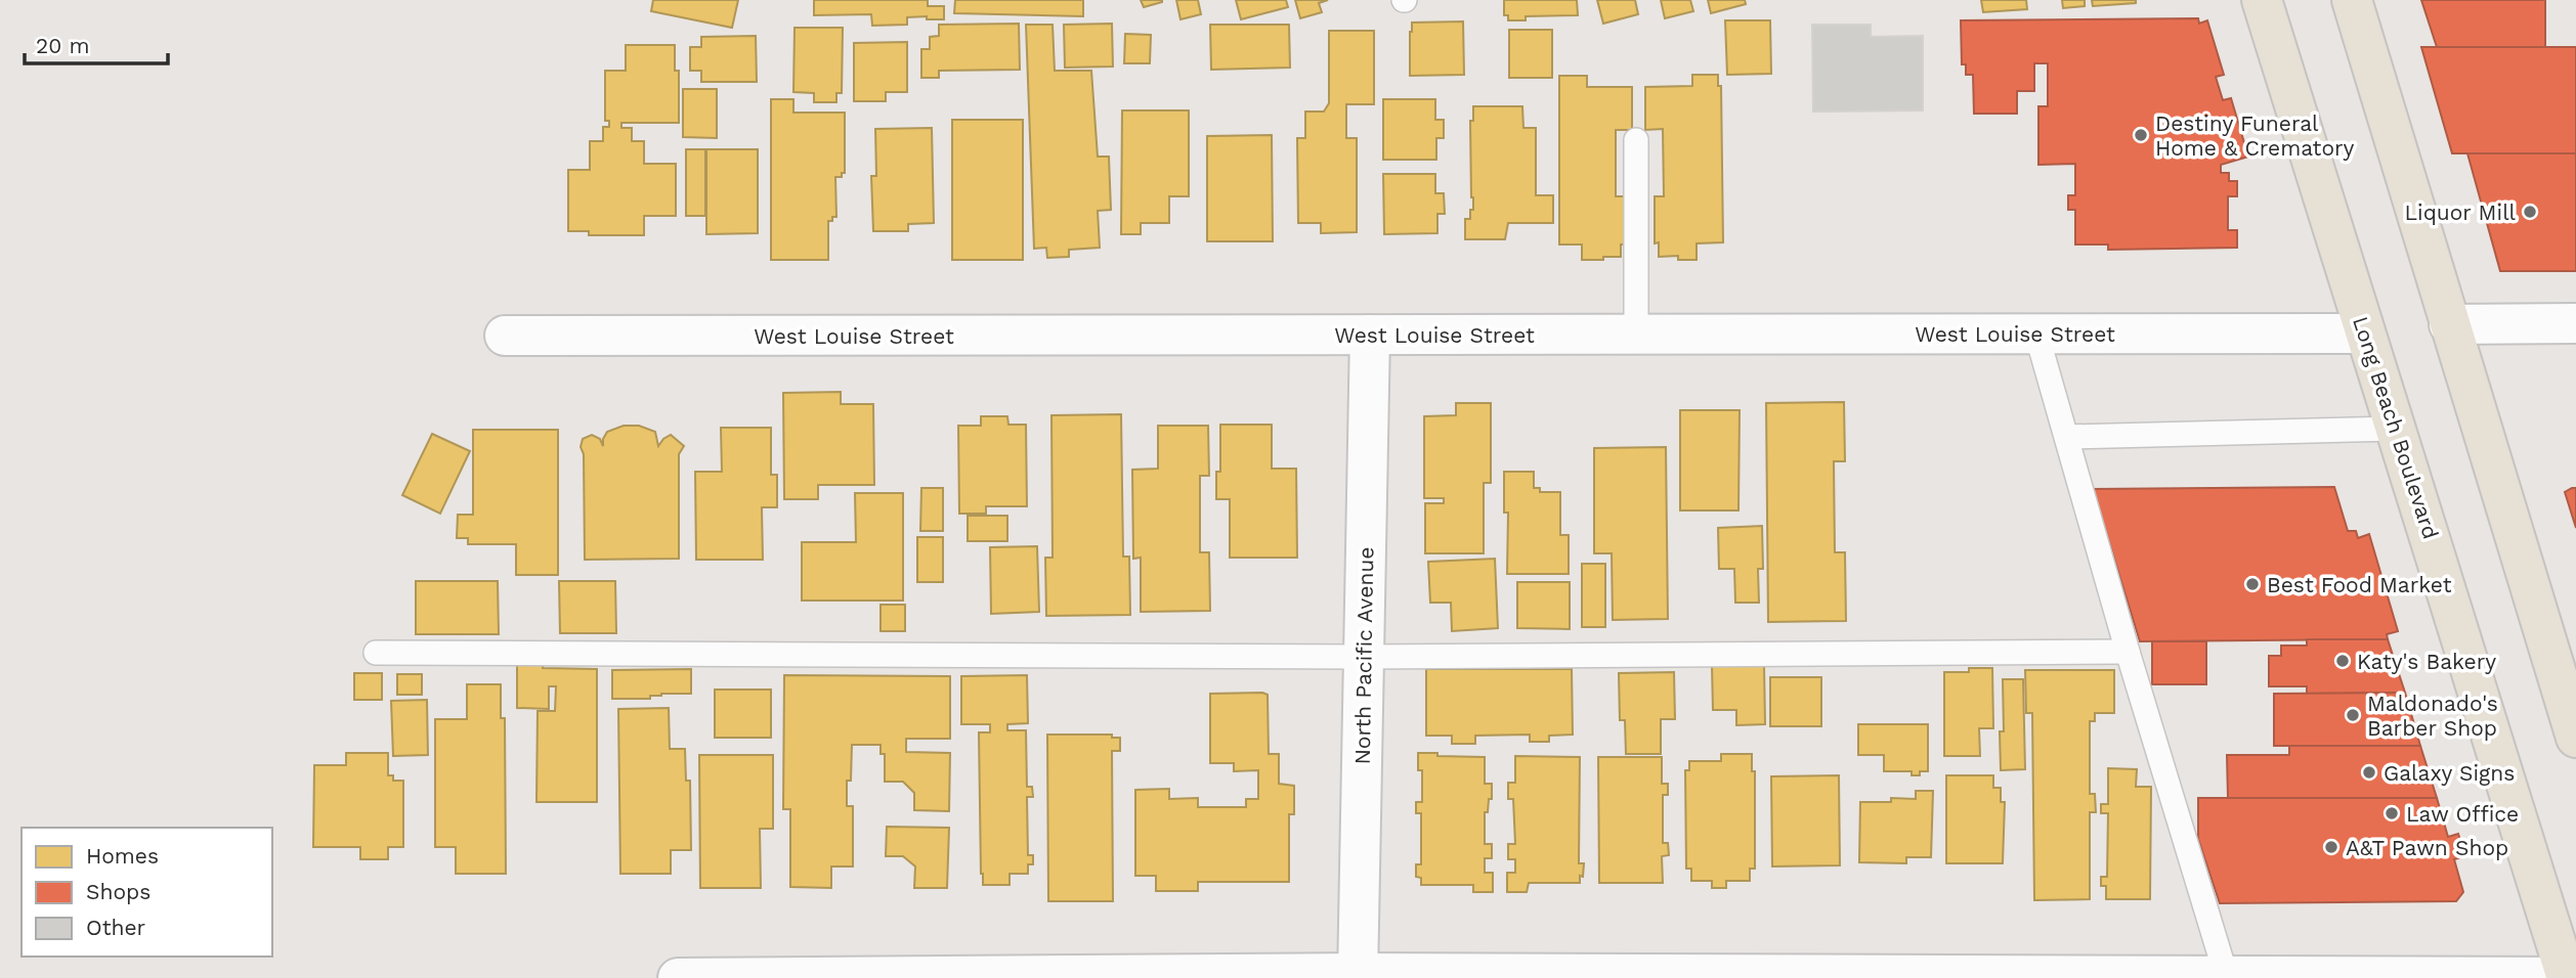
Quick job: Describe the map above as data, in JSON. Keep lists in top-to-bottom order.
{
  "streets": {
    "main road": ["Long Beach Boulevard"],
    "street": ["West Louise Street", "North Pacific Avenue"]
  },
  "crossings": [
    ["West Louise Street", "Long Beach Boulevard"],
    ["West Louise Street", "North Pacific Avenue"]
  ],
  "places": [
    "Destiny Funeral Home & Crematory",
    "Liquor Mill",
    "Best Food Market",
    "Katy's Bakery",
    "Maldonado's Barber Shop",
    "Galaxy Signs",
    "Law Office",
    "A&T Pawn Shop"
  ],
  "legend": ["Homes", "Shops", "Other"],
  "scale_bar": "20 m"
}
